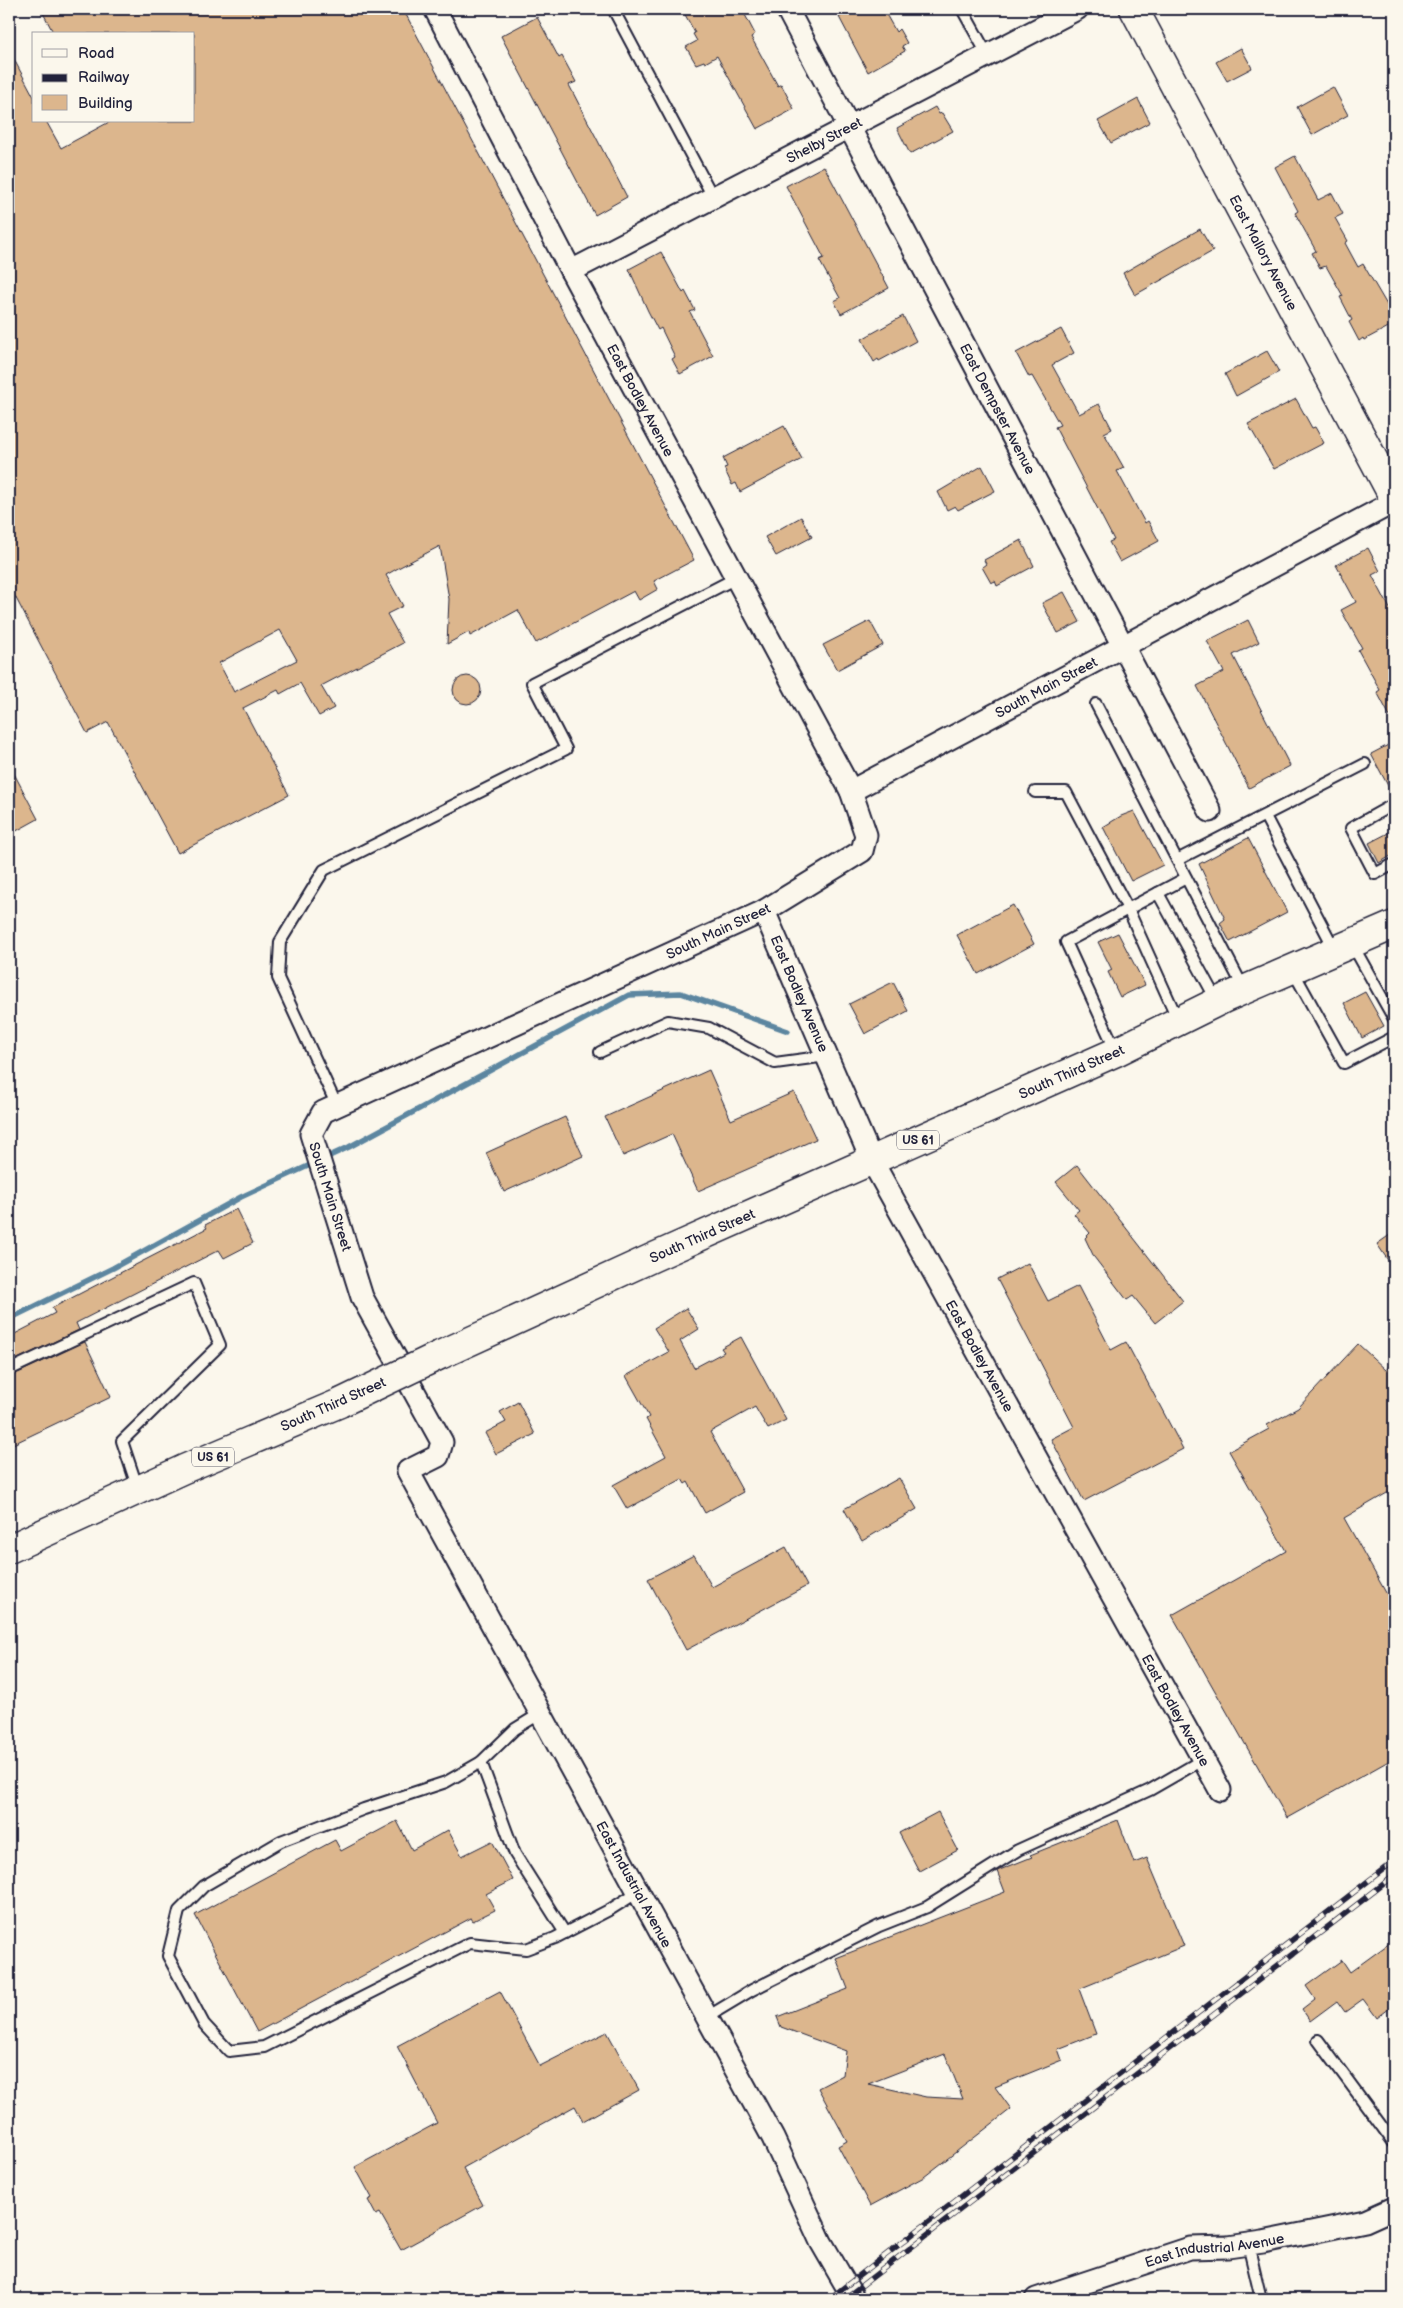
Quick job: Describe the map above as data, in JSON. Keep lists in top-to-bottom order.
{
  "streets": {
    "main road": ["East Mallory Avenue", "South Third Street", "US 61"],
    "street": [
      "Shelby Street",
      "East Bodley Avenue",
      "East Dempster Avenue",
      "South Main Street",
      "East Industrial Avenue"
    ]
  },
  "crossings": [
    ["Shelby Street", "East Bodley Avenue"],
    ["Shelby Street", "East Dempster Avenue"],
    ["East Mallory Avenue", "South Main Street"],
    ["East Bodley Avenue", "South Main Street"],
    ["East Bodley Avenue", "South Third Street"],
    ["East Dempster Avenue", "South Main Street"],
    ["South Main Street", "East Industrial Avenue"]
  ],
  "legend": ["Road", "Railway", "Building"]
}
